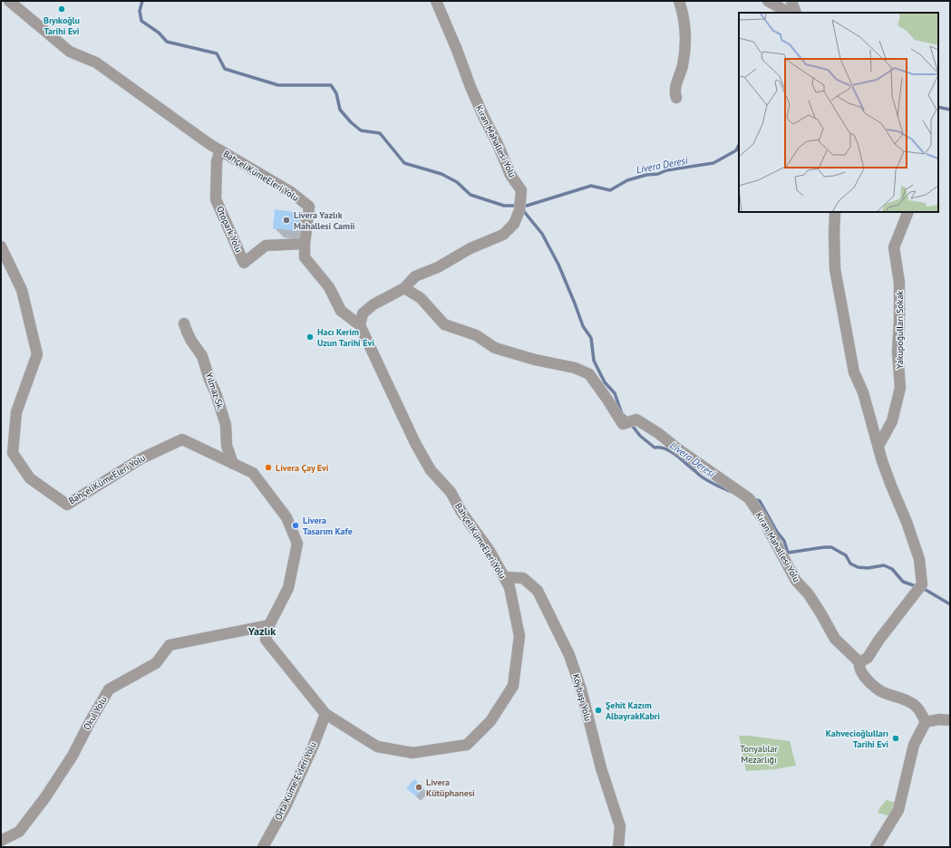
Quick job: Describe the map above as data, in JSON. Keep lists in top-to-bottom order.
{
  "streets": {
    "street": [
      "Kıran Mahallesi Yolu",
      "BahçeliKümeEleri Yolu",
      "Otopark Yolu",
      "Yakupoğulları Sokak",
      "Yılmaz Sk.",
      "Köybaşı Yolu",
      "Okul Yolu",
      "Orta Küme Evleri Yolu"
    ]
  },
  "crossings": [
    ["Kıran Mahallesi Yolu", "BahçeliKümeEleri Yolu"],
    ["BahçeliKümeEleri Yolu", "Otopark Yolu"],
    ["BahçeliKümeEleri Yolu", "Yılmaz Sk."],
    ["BahçeliKümeEleri Yolu", "Köybaşı Yolu"],
    ["BahçeliKümeEleri Yolu", "Okul Yolu"],
    ["BahçeliKümeEleri Yolu", "Orta Küme Evleri Yolu"]
  ],
  "districts": ["Yazlık"],
  "water": ["Livera Deresi"],
  "parks": ["Tonyalılar Mezarlığı"],
  "places": [
    "Bıyıkoğlu Tarihi Evi",
    "Livera Yazlık Mahallesi Camii",
    "Hacı Kerim Uzun Tarihi Evi",
    "Livera Çay Evi",
    "Livera Tasarım Kafe",
    "Şehit Kazım AlbayrakKabri",
    "Kahvecioğlulları Tarihi Evi",
    "Livera Kütüphanesi"
  ]
}
